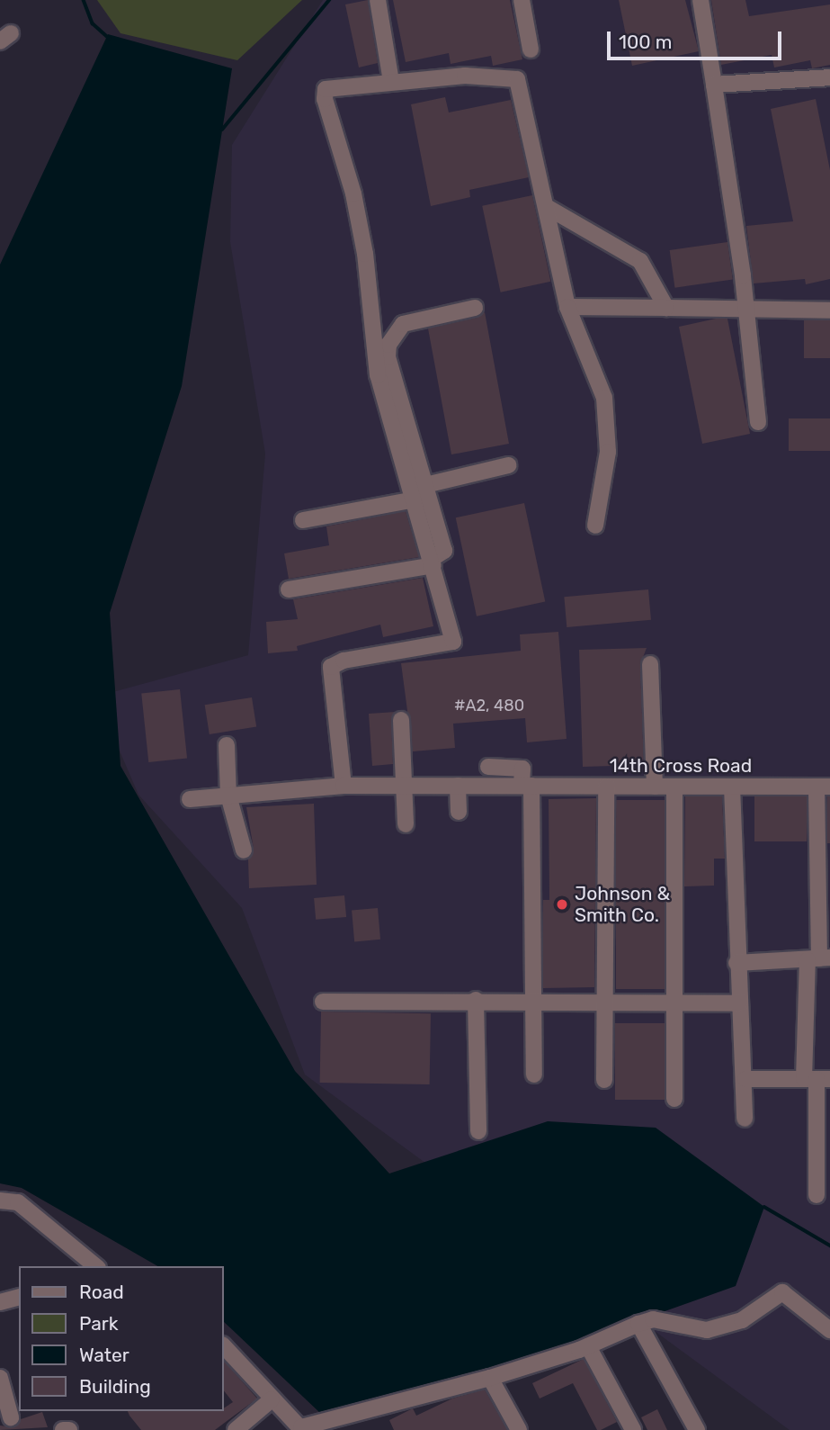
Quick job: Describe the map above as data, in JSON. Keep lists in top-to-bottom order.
{
  "streets": {
    "street": ["14th Cross Road"]
  },
  "places": ["Johnson & Smith Co."],
  "house_numbers": ["#A2, 480"],
  "legend": [
    "Road",
    "Park",
    "Water",
    "Building"
  ],
  "scale_bar": "100 m"
}
